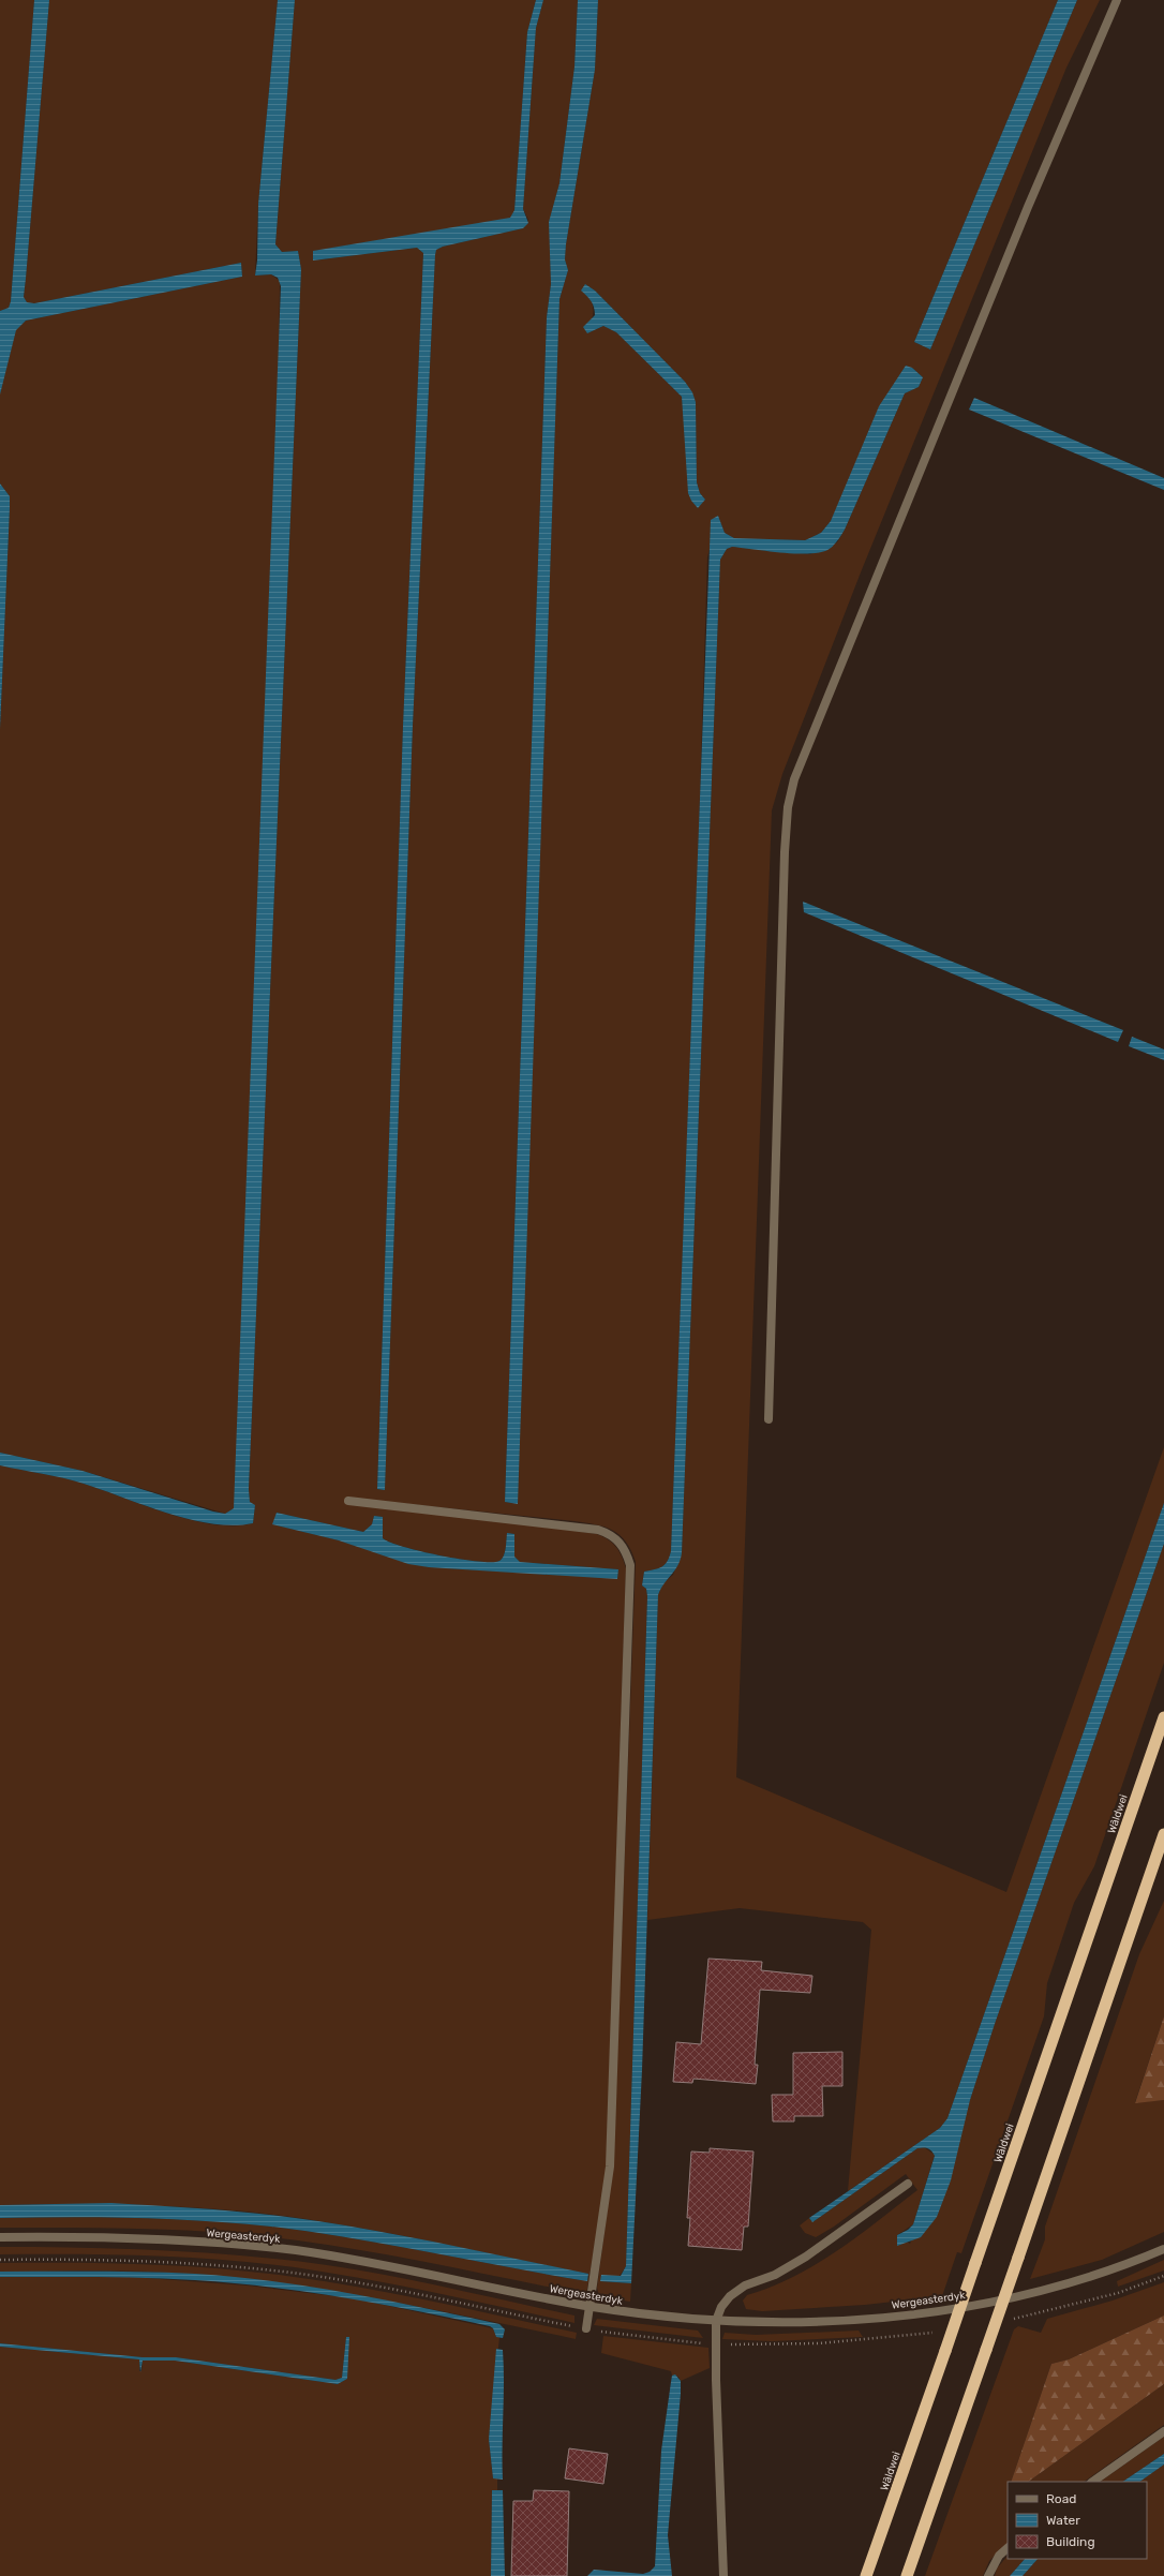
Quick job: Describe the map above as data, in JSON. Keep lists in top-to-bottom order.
{
  "streets": {
    "highway": ["Wâldwei"],
    "street": ["Wergeasterdyk"]
  },
  "legend": ["Road", "Water", "Building"]
}
